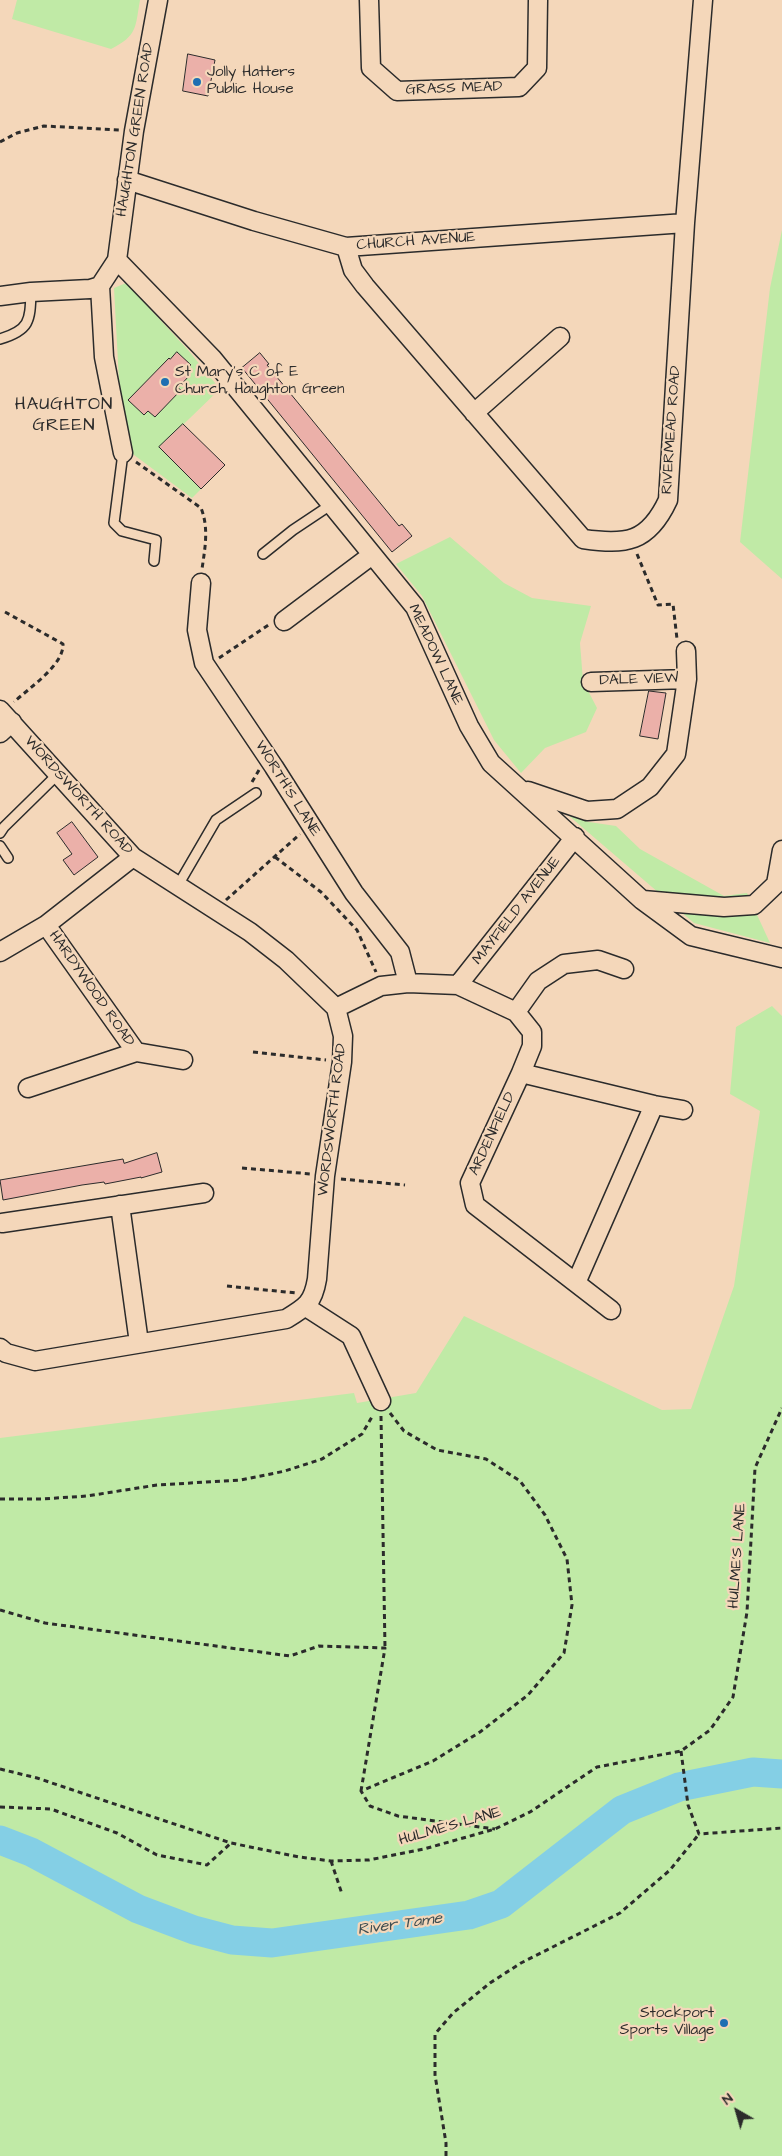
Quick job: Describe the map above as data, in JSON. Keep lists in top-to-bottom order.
{
  "streets": {
    "street": [
      "GRASS MEAD",
      "HAUGHTON GREEN ROAD",
      "CHURCH AVENUE",
      "RIVERMEAD ROAD",
      "MEADOW LANE",
      "DALE VIEW",
      "WORTH'S LANE",
      "WORDSWORTH ROAD",
      "MAYFIELD AVENUE",
      "HARDYWOOD ROAD",
      "ARDENFIELD"
    ],
    "path": ["HULME'S LANE"]
  },
  "crossings": [
    ["HAUGHTON GREEN ROAD", "CHURCH AVENUE"],
    ["HAUGHTON GREEN ROAD", "MEADOW LANE"],
    ["CHURCH AVENUE", "RIVERMEAD ROAD"],
    ["MEADOW LANE", "DALE VIEW"],
    ["MEADOW LANE", "MAYFIELD AVENUE"]
  ],
  "districts": ["HAUGHTON GREEN"],
  "water": ["River Tame"],
  "places": ["Jolly Hatters Public House", "St Mary's C of E Church, Haughton Green", "Stockport Sports Village"],
  "north": "top left"
}
